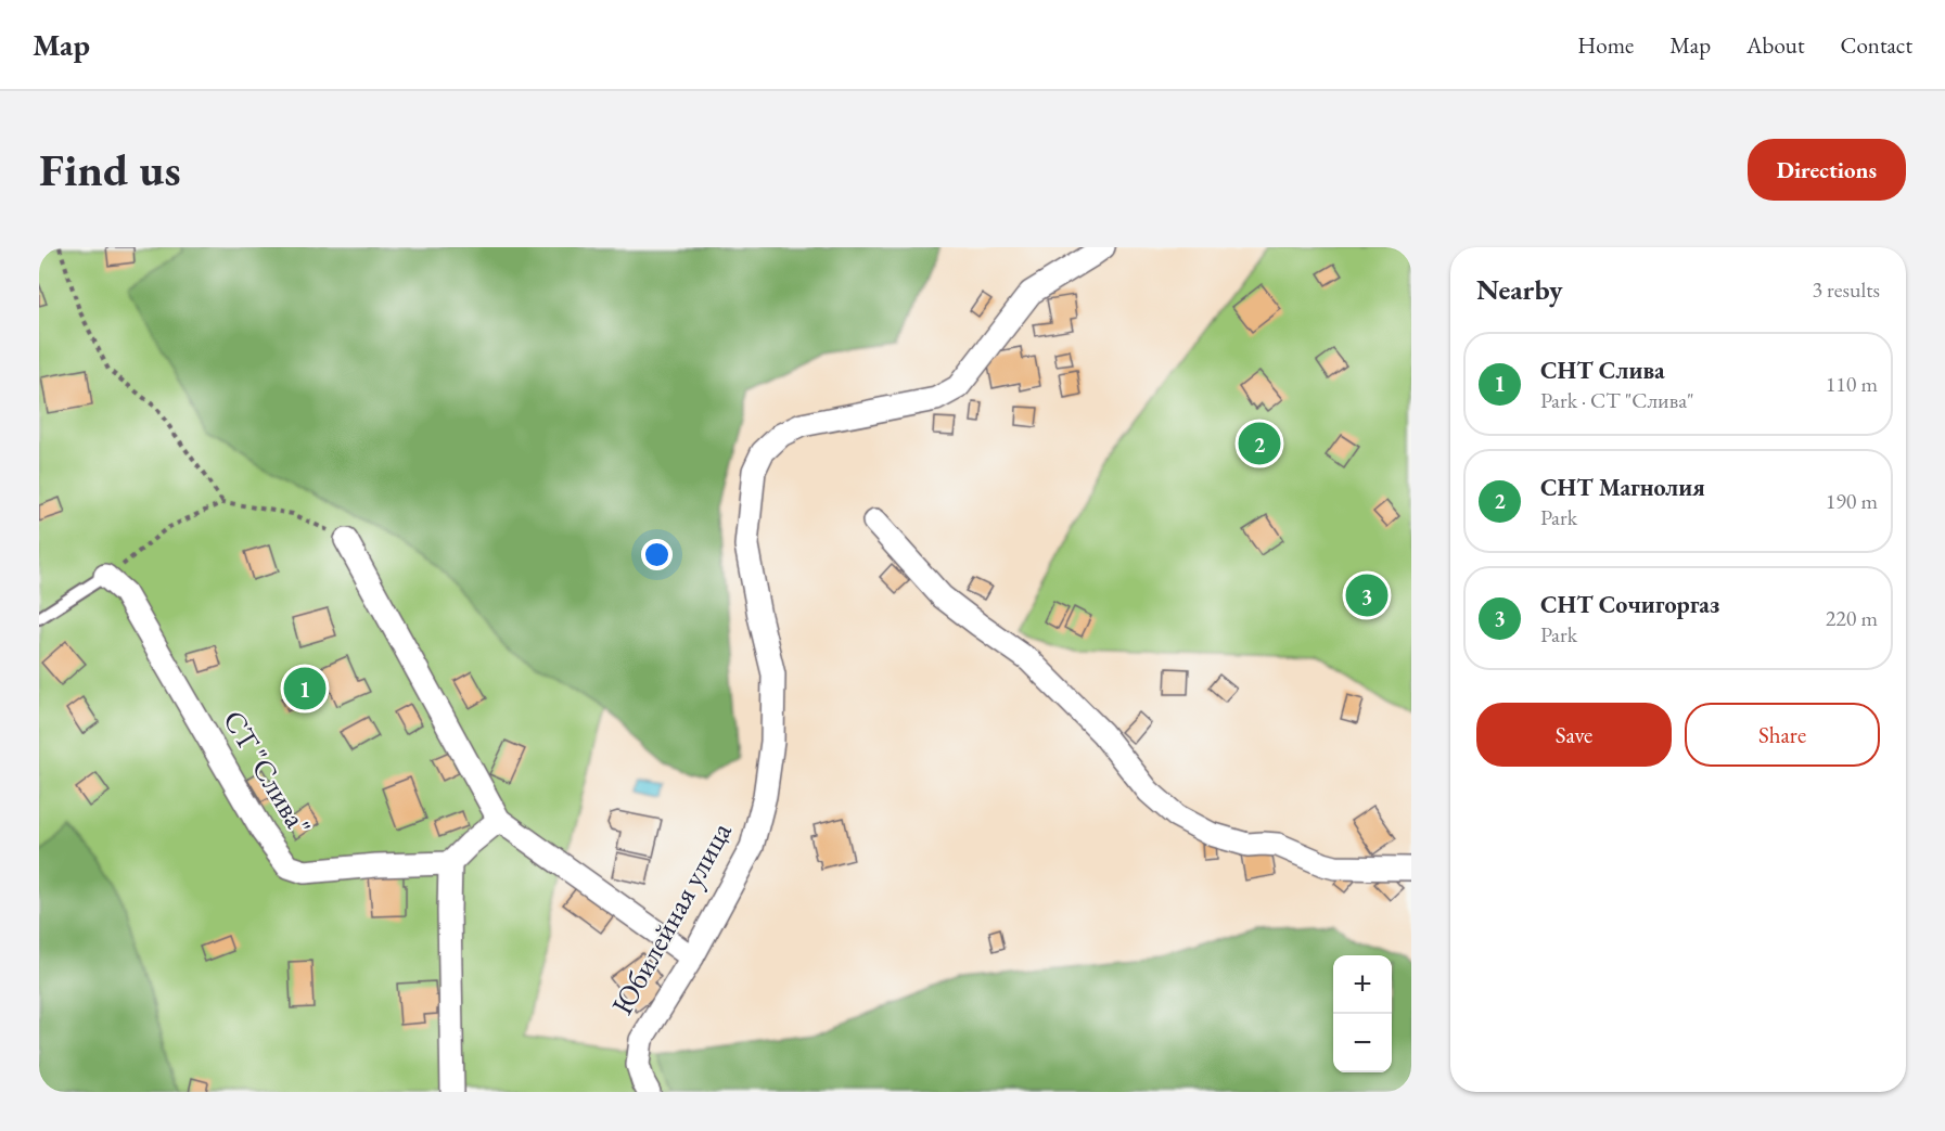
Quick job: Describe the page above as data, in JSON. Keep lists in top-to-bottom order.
{
  "streets": {
    "street": ["СТ \"Слива\"", "Юбилейная улица"]
  },
  "page": {
    "header": "Map",
    "nav": [
      "Home",
      "Map",
      "About",
      "Contact"
    ],
    "buttons": [
      "Directions",
      ["Save", "Share"]
    ],
    "title": "Find us",
    "heading": ["Nearby", "3 results"],
    "list": [
      {
        "mark": "1",
        "name": "СНТ Слива",
        "note": "Park · СТ \"Слива\"",
        "value": "110 m"
      },
      {
        "mark": "2",
        "name": "СНТ Магнолия",
        "note": "Park",
        "value": "190 m"
      },
      {
        "mark": "3",
        "name": "СНТ Сочигоргаз",
        "note": "Park",
        "value": "220 m"
      }
    ],
    "pins": ["2", "3", "1"],
    "map_buttons": ["+", "−"]
  }
}
